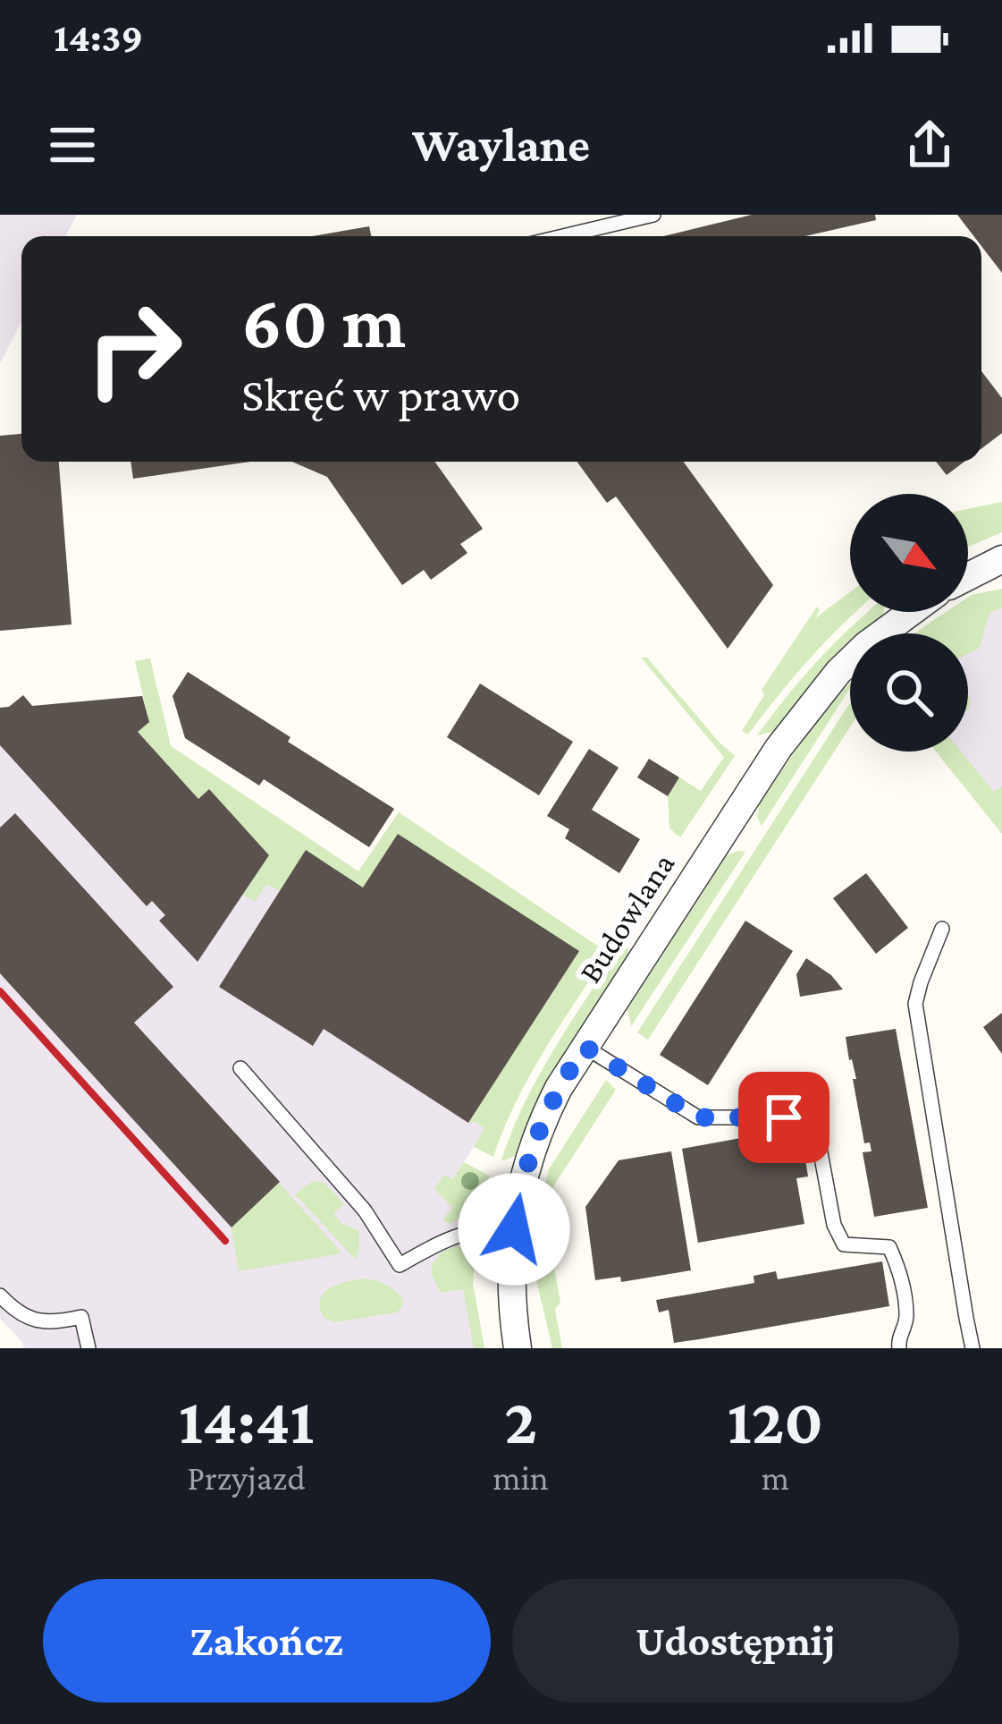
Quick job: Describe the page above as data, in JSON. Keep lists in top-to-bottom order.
{
  "streets": {
    "street": ["Budowlana"]
  },
  "north": "bottom right",
  "page": {
    "status": "14:39",
    "header": "Waylane",
    "turn": ["60 m", "Skręć w prawo"],
    "eta": [
      "14:41",
      "Przyjazd",
      "2",
      "min",
      "120",
      "m"
    ],
    "buttons": ["Zakończ", "Udostępnij"]
  }
}
